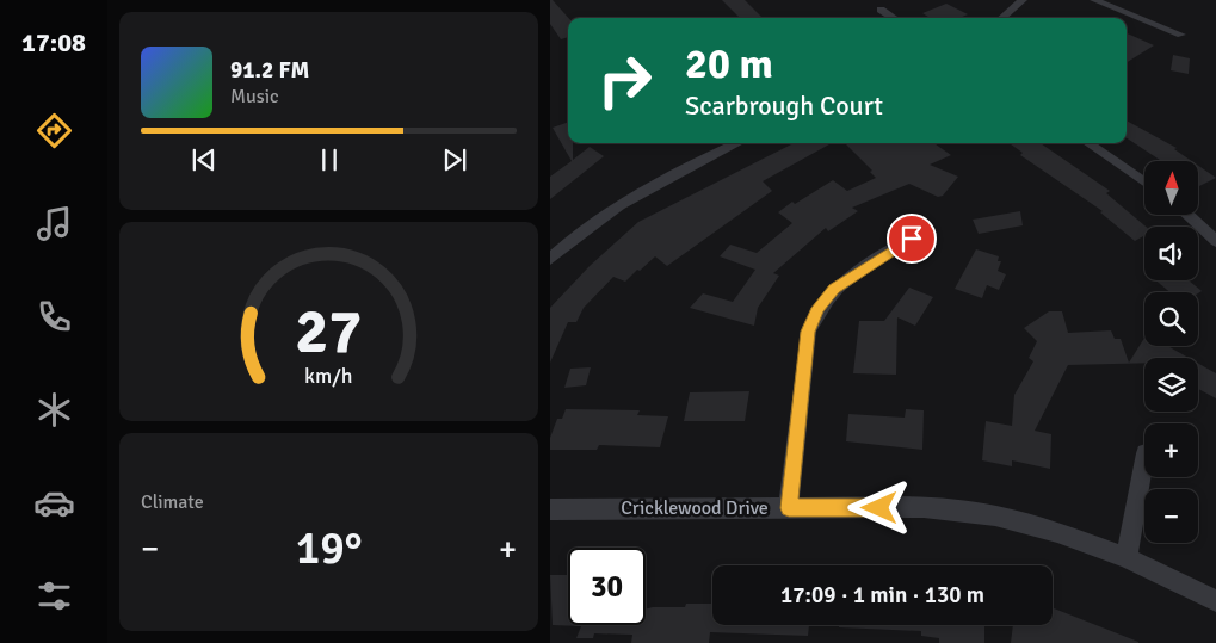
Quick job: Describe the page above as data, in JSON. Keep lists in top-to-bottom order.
{
  "streets": {
    "street": ["Cricklewood Drive"]
  },
  "north": "top",
  "page": {
    "tabs": "17:08",
    "turn": ["20 m", "Scarbrough Court"],
    "song": ["91.2 FM", "Music"],
    "map_buttons": ["+", "−"],
    "tile": "Climate",
    "heat": ["−", "19°", "+"],
    "limit": "30",
    "trip": "17:09 · 1 min · 130 m",
    "gauge": ["27", "km/h"]
  }
}
